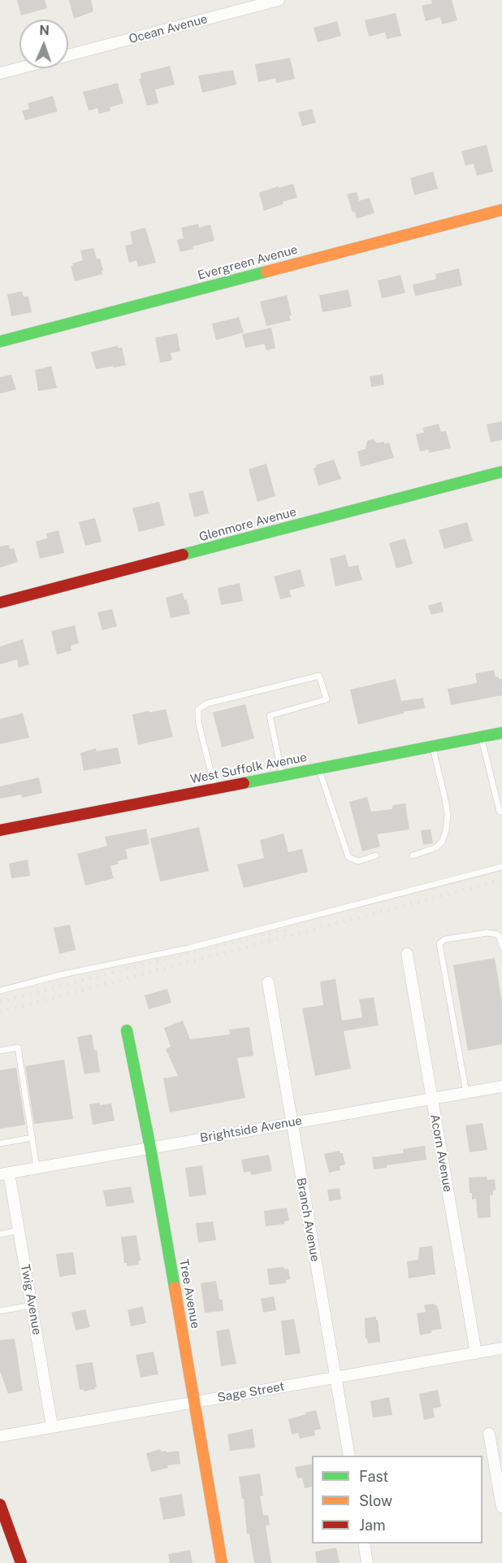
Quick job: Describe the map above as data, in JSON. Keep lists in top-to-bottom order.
{
  "streets": {
    "street": [
      "Ocean Avenue",
      "Evergreen Avenue",
      "Glenmore Avenue",
      "West Suffolk Avenue",
      "Brightside Avenue",
      "Acorn Avenue",
      "Branch Avenue",
      "Tree Avenue",
      "Twig Avenue",
      "Sage Street"
    ]
  },
  "crossings": [
    ["Brightside Avenue", "Acorn Avenue"],
    ["Brightside Avenue", "Branch Avenue"],
    ["Brightside Avenue", "Tree Avenue"],
    ["Brightside Avenue", "Twig Avenue"],
    ["Acorn Avenue", "Sage Street"],
    ["Branch Avenue", "Sage Street"],
    ["Tree Avenue", "Sage Street"],
    ["Twig Avenue", "Sage Street"]
  ],
  "legend": ["Fast", "Slow", "Jam"],
  "north": "top"
}
